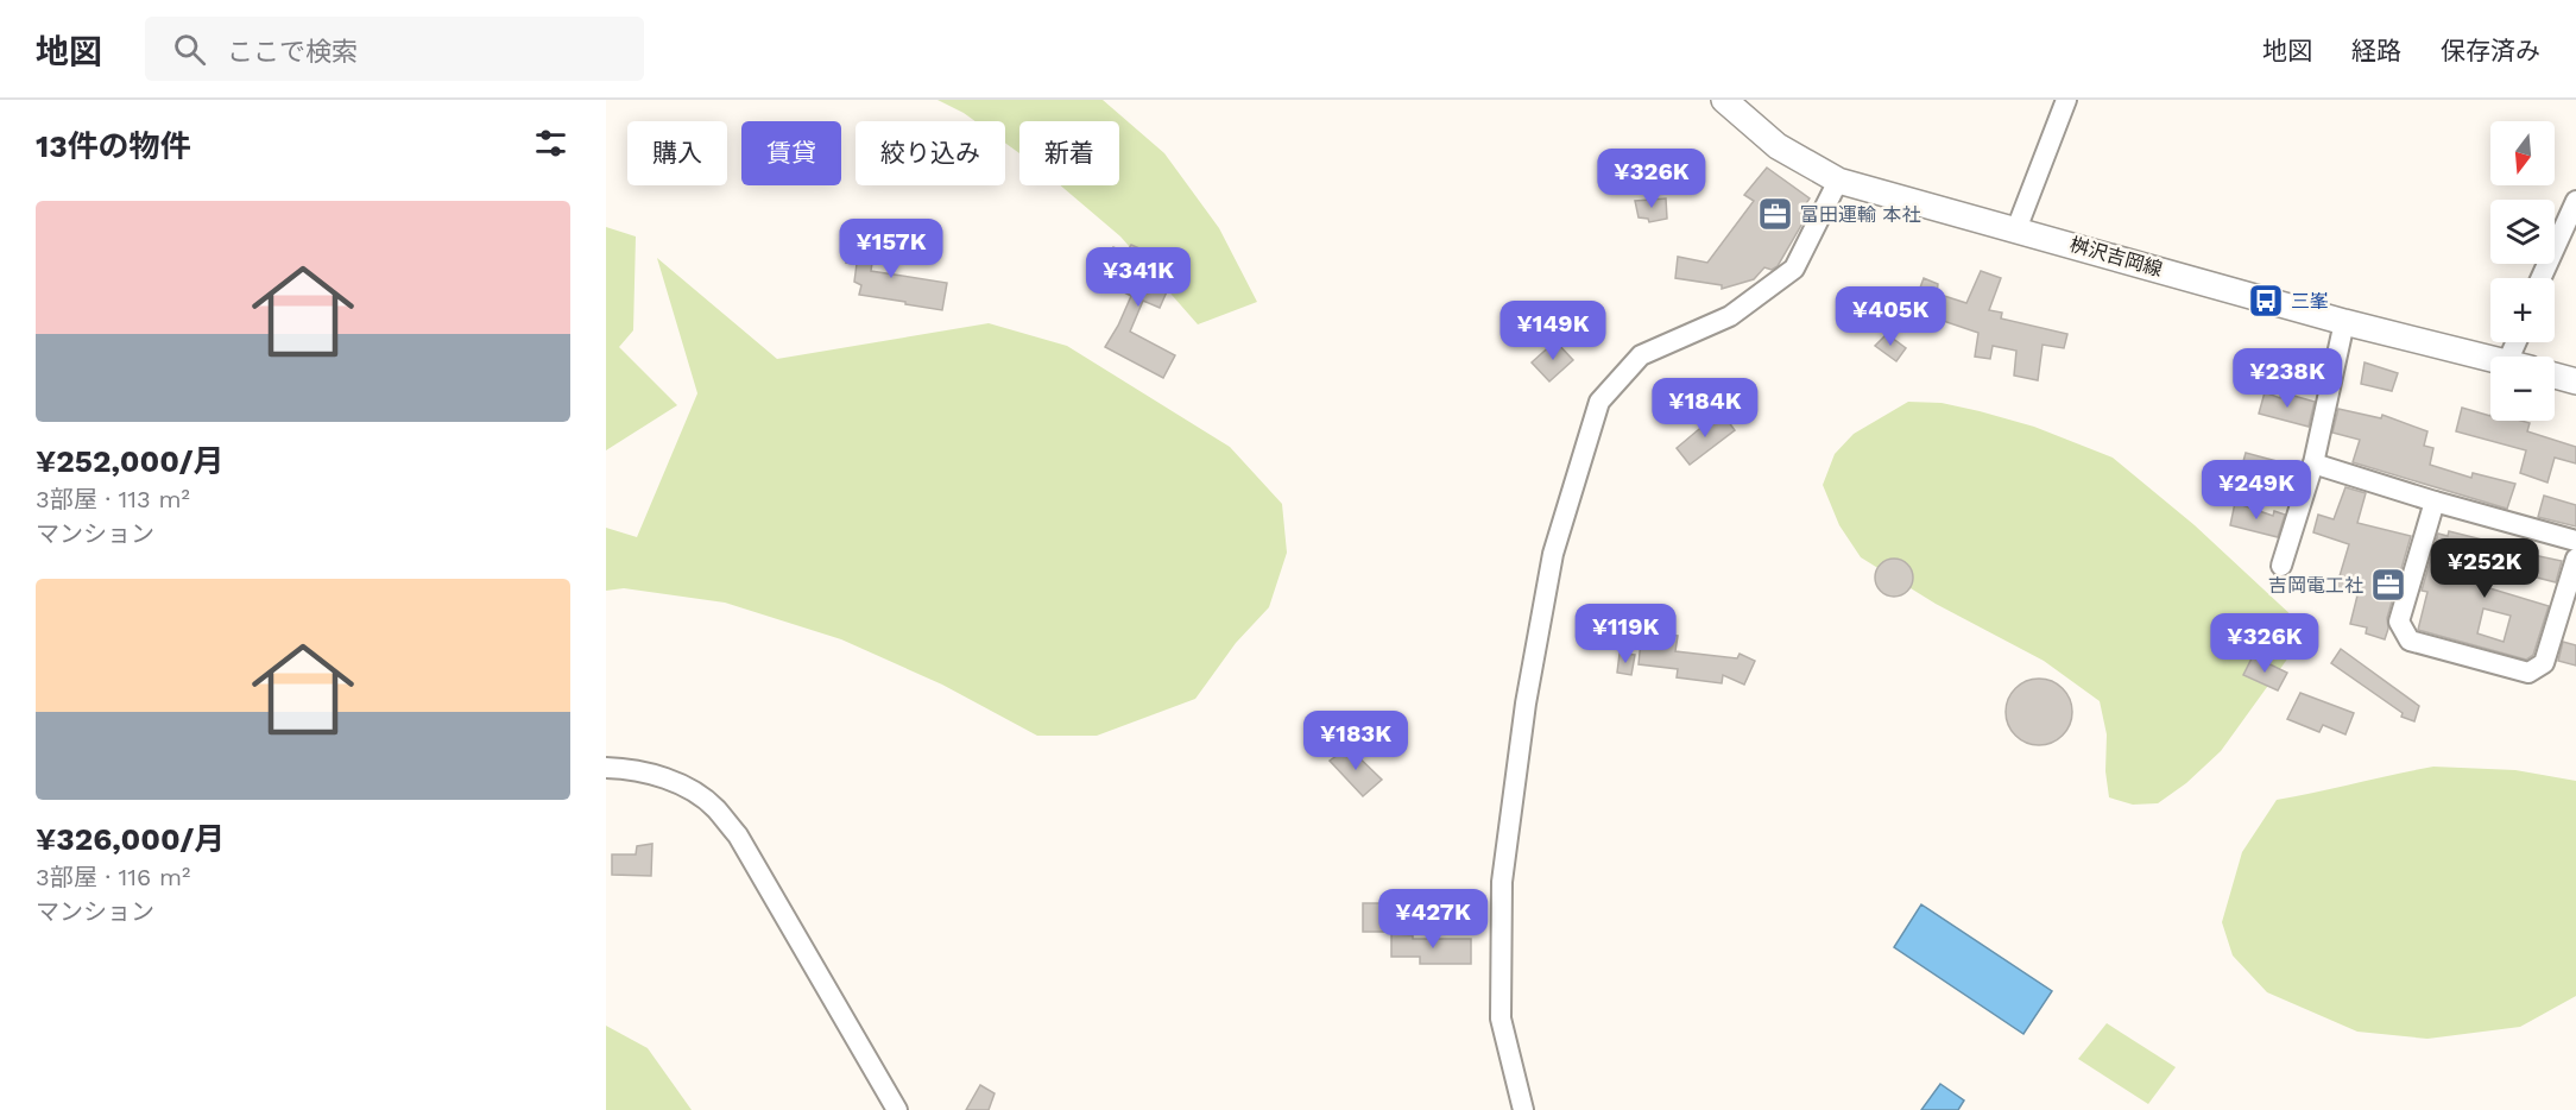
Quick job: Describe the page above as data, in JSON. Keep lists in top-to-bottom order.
{
  "streets": {
    "main road": ["桝沢吉岡線"]
  },
  "places": {
    "office": ["富田運輸 本社", "吉岡電工社"],
    "bus stop": ["三峯"]
  },
  "north": "bottom",
  "page": {
    "header": "地図",
    "search": "ここで検索",
    "nav": ["地図", "経路", "保存済み"],
    "heading": "13件の物件",
    "map_buttons": ["+", "−"],
    "chip": [
      "購入",
      "賃貸",
      "絞り込み",
      "新着"
    ],
    "price": [
      "¥326K",
      "¥157K",
      "¥341K",
      "¥405K",
      "¥149K",
      "¥238K",
      "¥184K",
      "¥249K",
      "¥252K",
      "¥119K",
      "¥326K",
      "¥183K",
      "¥427K"
    ],
    "list": [
      {
        "name": "¥252,000/月",
        "note": "3部屋 · 113 m² · マンション"
      },
      {
        "name": "¥326,000/月",
        "note": "3部屋 · 116 m² · マンション"
      }
    ]
  }
}
